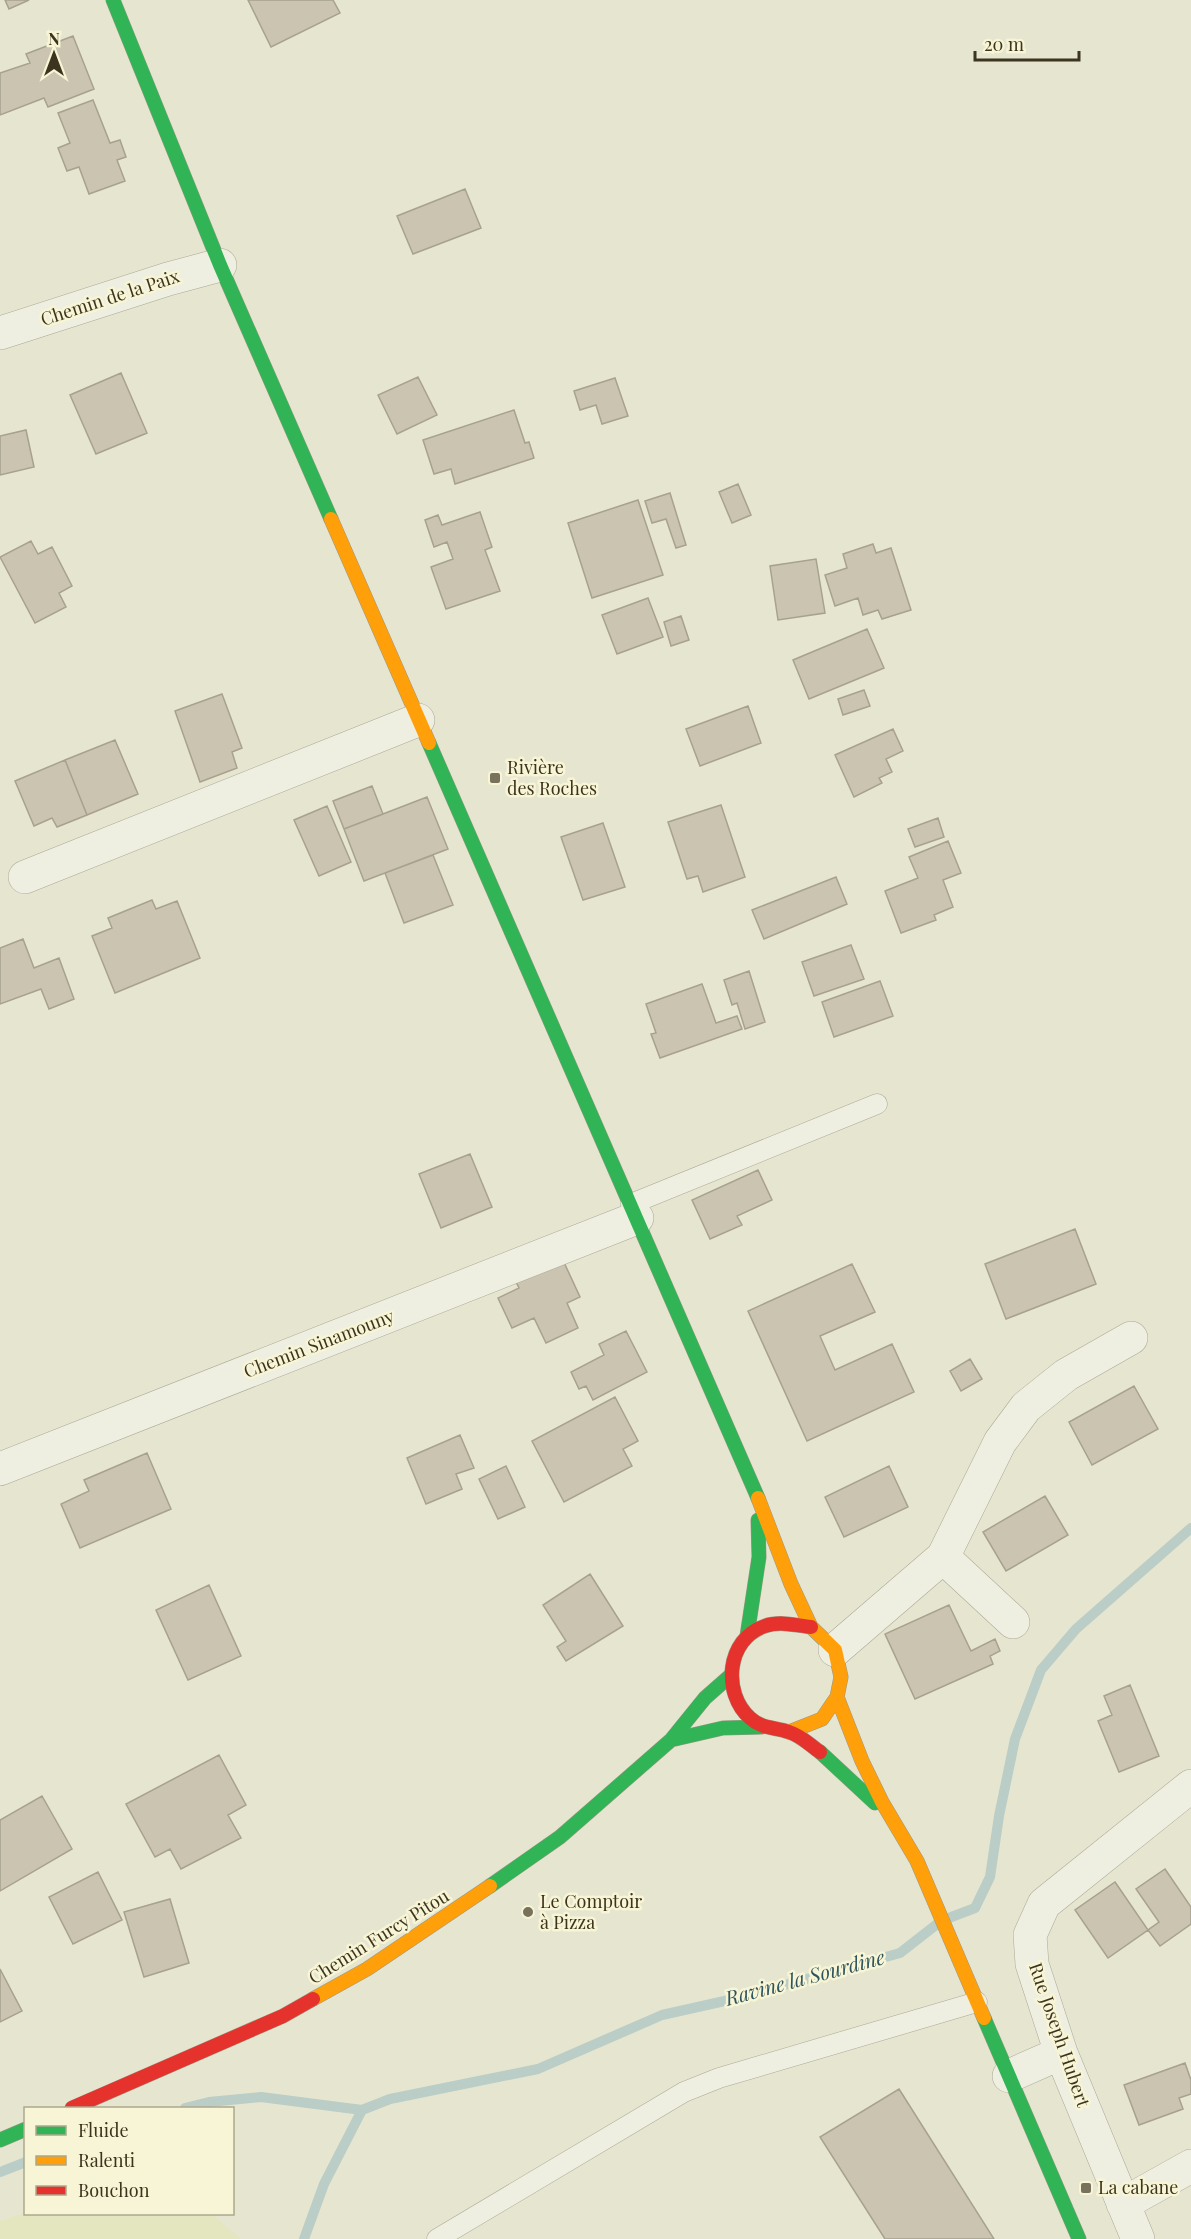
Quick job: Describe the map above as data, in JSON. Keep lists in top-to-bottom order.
{
  "streets": {
    "main road": ["Chemin Furcy Pitou"],
    "street": ["Chemin de la Paix", "Chemin Sinamouny", "Rue Joseph Hubert"]
  },
  "water": ["Ravine la Sourdine"],
  "places": {
    "transit": ["Rivière des Roches", "La cabane"],
    "other": ["Le Comptoir à Pizza"]
  },
  "legend": ["Fluide", "Ralenti", "Bouchon"],
  "scale_bar": "20 m",
  "north": "top"
}
